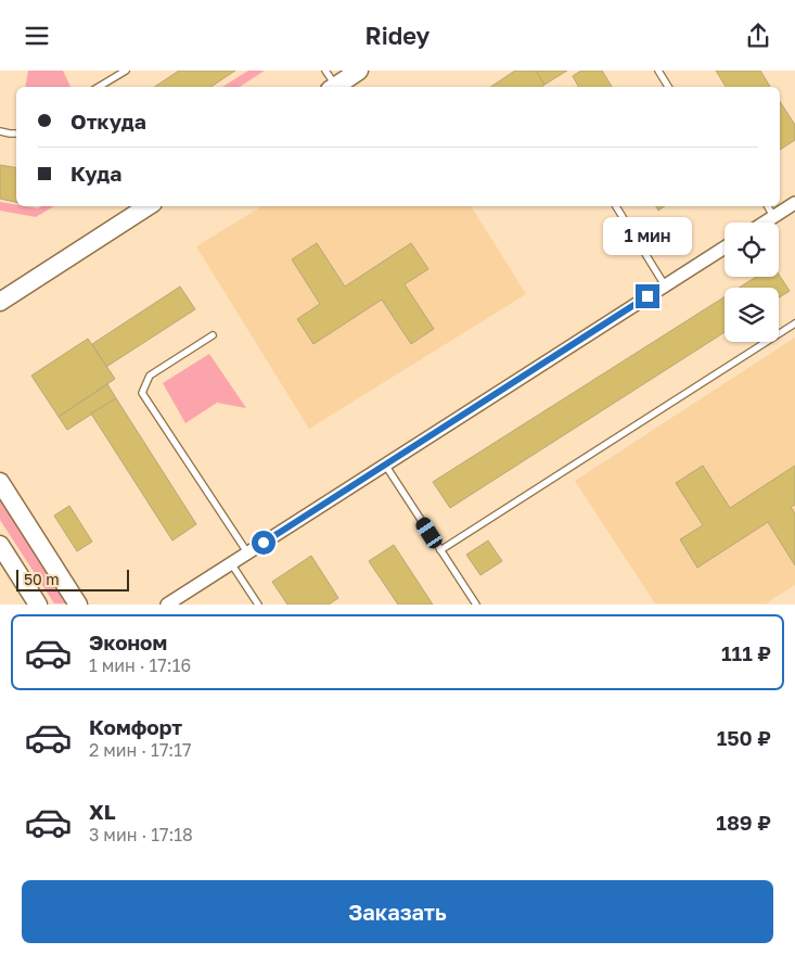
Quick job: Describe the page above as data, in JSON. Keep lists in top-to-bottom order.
{
  "scale_bar": "50 m",
  "page": {
    "header": "Ridey",
    "banner": ["Откуда", "Куда"],
    "bubble": "1 мин",
    "scale": "50 m",
    "list": [
      {
        "name": "Эконом",
        "note": "1 мин · 17:16",
        "value": "111 ₽"
      },
      {
        "name": "Комфорт",
        "note": "2 мин · 17:17",
        "value": "150 ₽"
      },
      {
        "name": "XL",
        "note": "3 мин · 17:18",
        "value": "189 ₽"
      }
    ],
    "buttons": "Заказать"
  }
}
